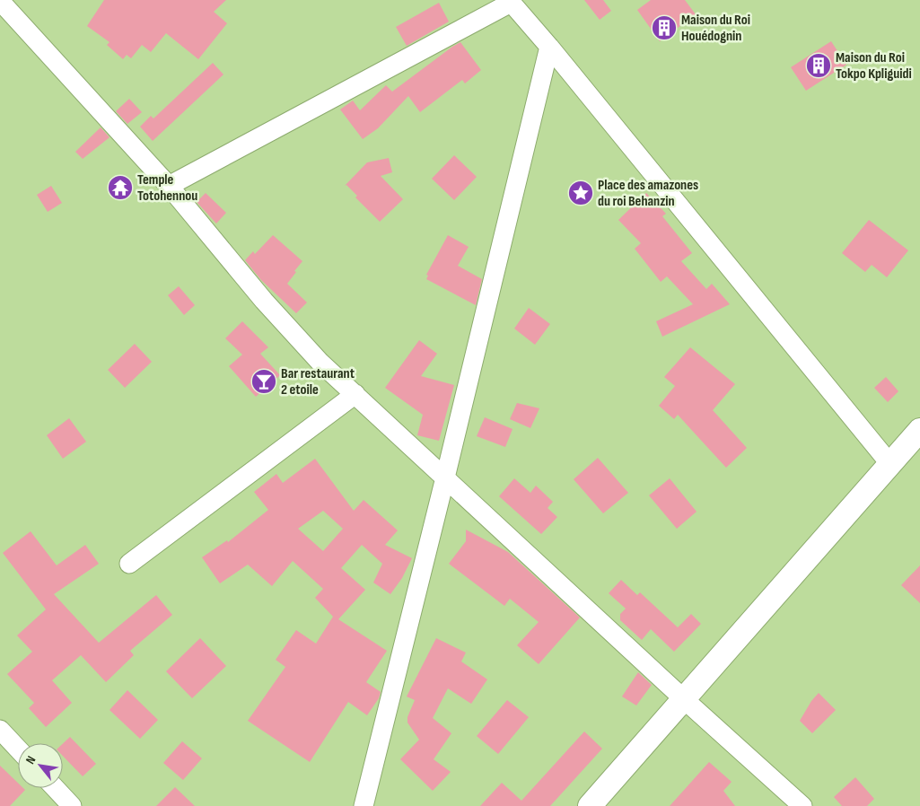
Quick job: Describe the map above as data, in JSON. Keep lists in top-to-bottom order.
{
  "places": {
    "building": ["Maison du Roi Houédognin", "Maison du Roi Tokpo Kpliguidi"],
    "temple": ["Temple Totohennou"],
    "place": ["Place des amazones du roi Behanzin"],
    "bar": ["Bar restaurant 2 etoile"]
  },
  "north": "top left"
}
